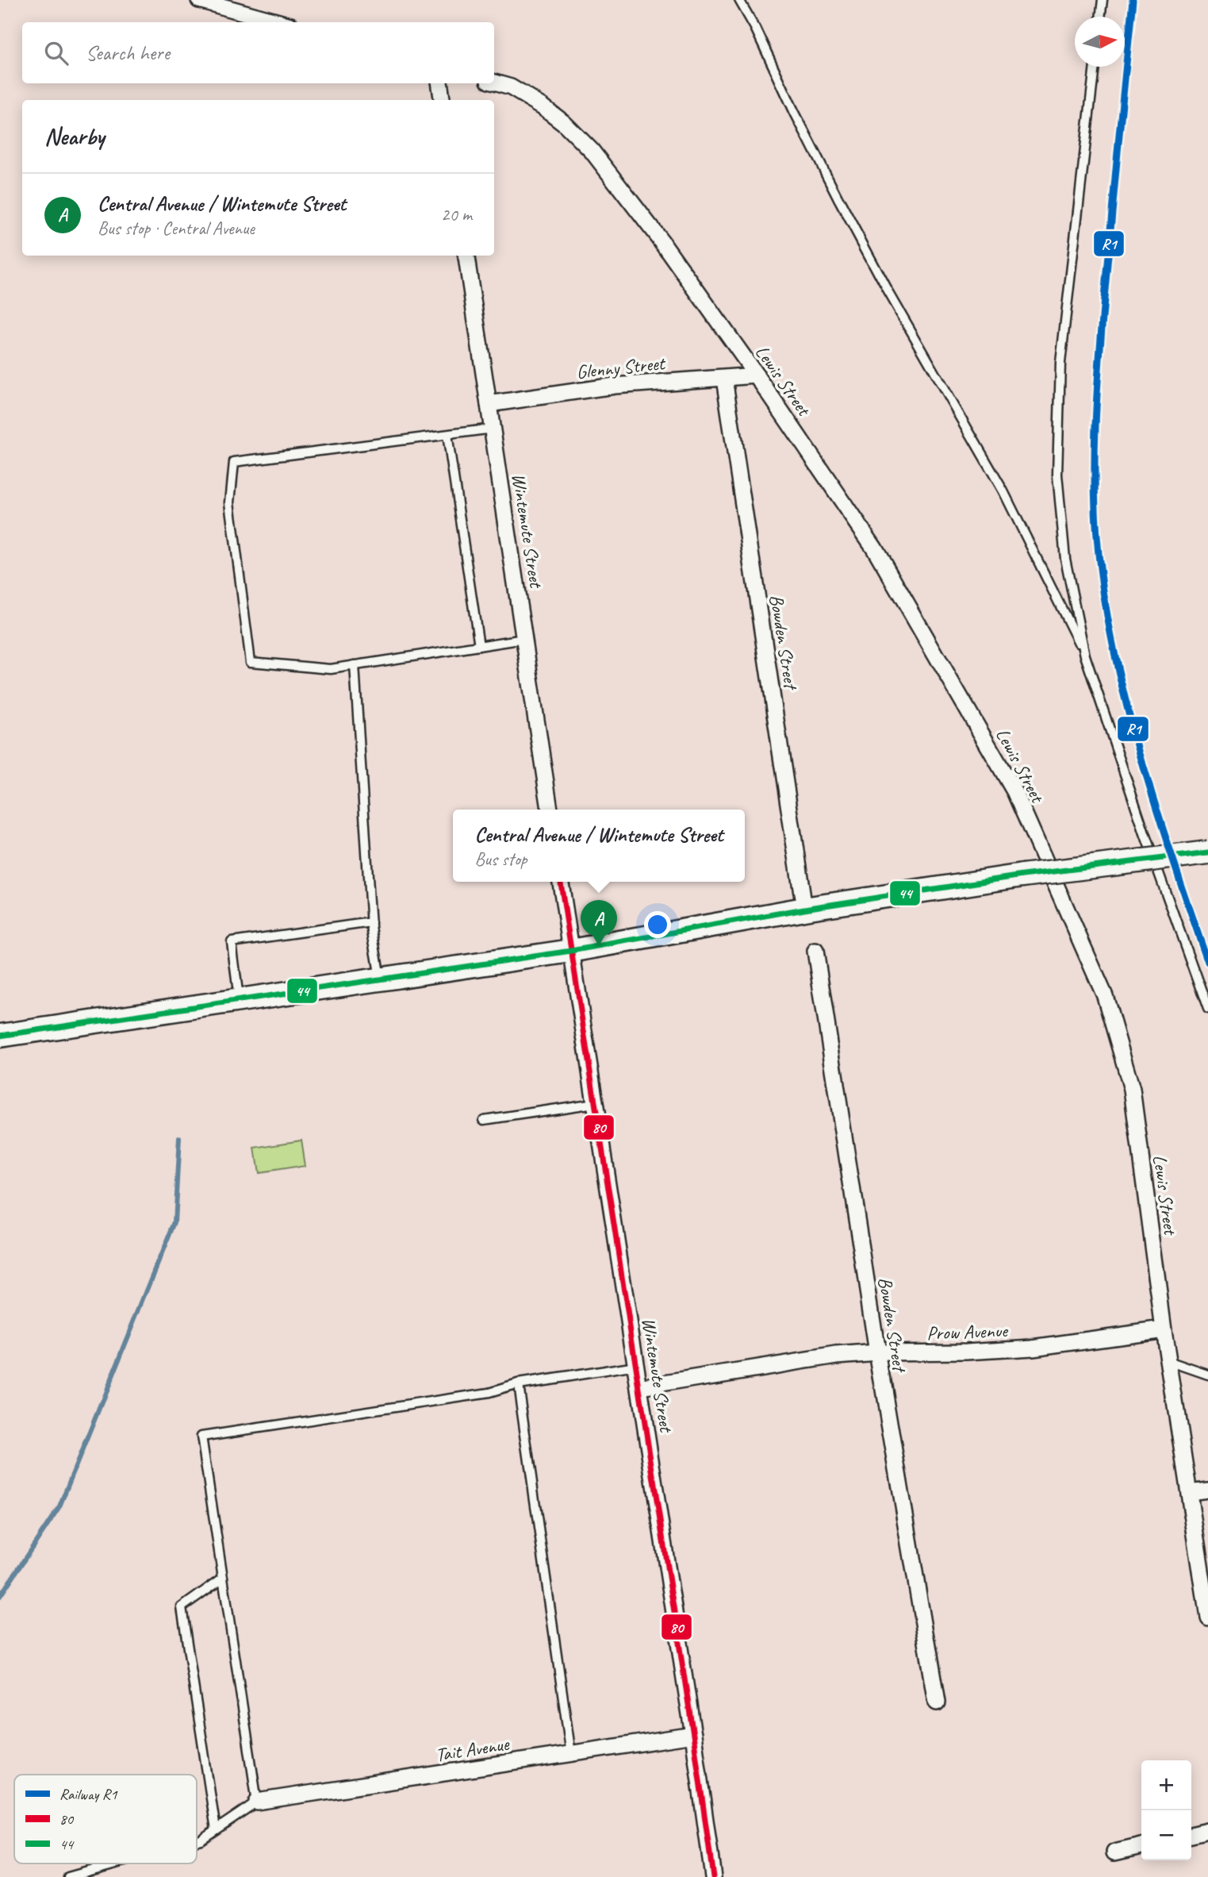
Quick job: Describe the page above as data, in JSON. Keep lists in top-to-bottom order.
{
  "streets": {
    "street": [
      "Glenny Street",
      "Lewis Street",
      "Wintemute Street",
      "Bowden Street",
      "Prow Avenue",
      "Tait Avenue"
    ]
  },
  "crossings": [
    ["Glenny Street", "Lewis Street"],
    ["Glenny Street", "Wintemute Street"],
    ["Glenny Street", "Bowden Street"],
    ["Lewis Street", "Prow Avenue"],
    ["Wintemute Street", "Prow Avenue"],
    ["Wintemute Street", "Tait Avenue"],
    ["Bowden Street", "Prow Avenue"]
  ],
  "lines": ["rail line R1", "transit line 44", "transit line 80"],
  "legend": ["Railway R1", "80", "44"],
  "north": "right",
  "page": {
    "search": "Search here",
    "heading": "Nearby",
    "list": [
      {
        "mark": "A",
        "name": "Central Avenue / Wintemute Street",
        "note": "Bus stop · Central Avenue",
        "value": "20 m"
      }
    ],
    "popup": ["Central Avenue / Wintemute Street", "Bus stop"],
    "pins": "A",
    "map_buttons": ["+", "−"]
  }
}
